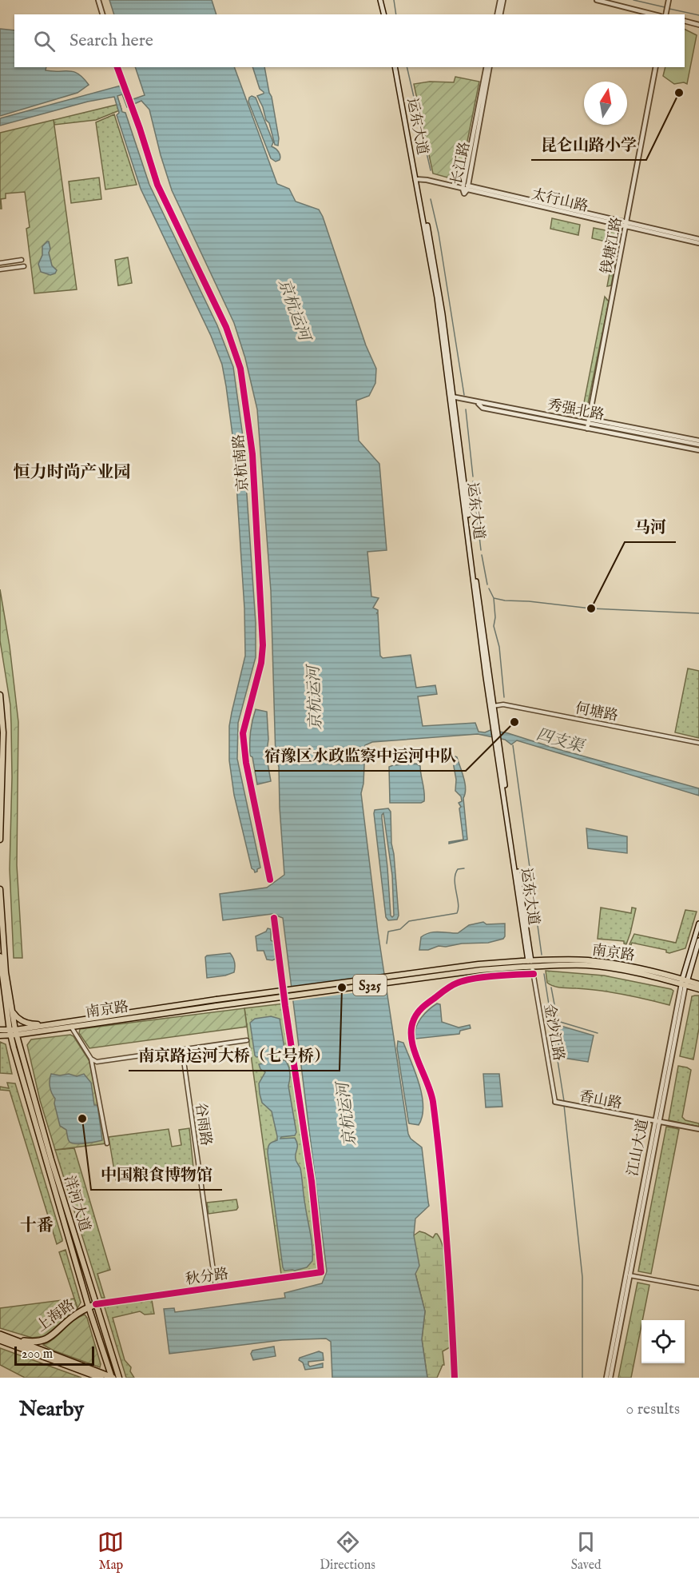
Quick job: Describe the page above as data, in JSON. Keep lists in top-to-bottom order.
{
  "streets": {
    "highway": ["上海路"],
    "main road": [
      "运东大道",
      "南京路",
      "S325",
      "江山大道",
      "洋河大道"
    ],
    "street": [
      "长江路",
      "太行山路",
      "钱塘江路",
      "秀强北路",
      "京杭南路",
      "何塘路",
      "金沙江路",
      "香山路",
      "谷雨路",
      "秋分路"
    ]
  },
  "crossings": [
    ["运东大道", "太行山路"],
    ["运东大道", "秀强北路"],
    ["运东大道", "何塘路"],
    ["运东大道", "南京路"],
    ["运东大道", "S325"],
    ["运东大道", "金沙江路"],
    ["长江路", "太行山路"],
    ["太行山路", "钱塘江路"],
    ["钱塘江路", "秀强北路"],
    ["南京路", "S325"],
    ["南京路", "金沙江路"],
    ["南京路", "江山大道"],
    ["南京路", "洋河大道"],
    ["S325", "金沙江路"],
    ["金沙江路", "香山路"],
    ["香山路", "江山大道"],
    ["谷雨路", "秋分路"],
    ["洋河大道", "秋分路"],
    ["洋河大道", "上海路"],
    ["秋分路", "上海路"]
  ],
  "districts": ["恒力时尚产业园", "十番"],
  "water": ["京杭运河", "四支渠"],
  "places": [
    "昆仑山路小学",
    "马河",
    "宿豫区水政监察中运河中队",
    "南京路运河大桥（七号桥）",
    "中国粮食博物馆"
  ],
  "scale_bar": "200 m",
  "north": "top",
  "page": {
    "search": "Search here",
    "scale": "200 m",
    "heading": ["Nearby", "0 results"],
    "nav": ["Map", "Directions", "Saved"]
  }
}
